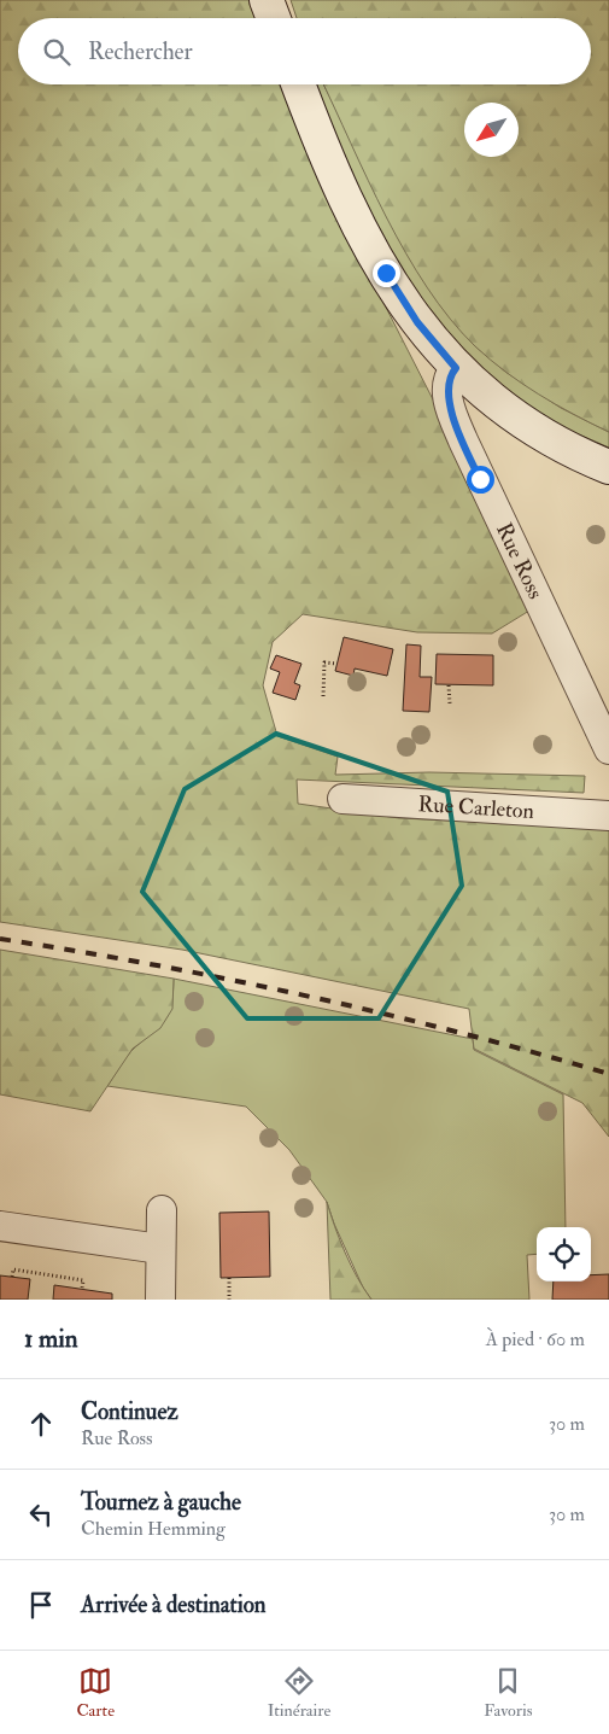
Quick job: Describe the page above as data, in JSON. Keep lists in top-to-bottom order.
{
  "streets": {
    "street": ["Rue Ross", "Rue Carleton"]
  },
  "north": "bottom left",
  "page": {
    "search": "Rechercher",
    "heading": ["1 min", "À pied · 60 m"],
    "list": [
      ["Continuez", "Rue Ross", "30 m"],
      ["Tournez à gauche", "Chemin Hemming", "30 m"],
      "Arrivée à destination"
    ],
    "nav": ["Carte", "Itinéraire", "Favoris"]
  }
}
